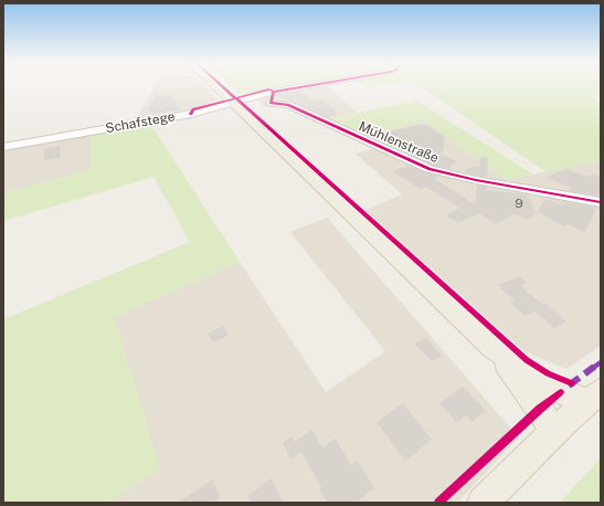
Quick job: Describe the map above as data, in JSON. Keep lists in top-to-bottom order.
{
  "streets": {
    "street": ["Schafstege", "Mühlenstraße"]
  },
  "house_numbers": ["9"]
}
